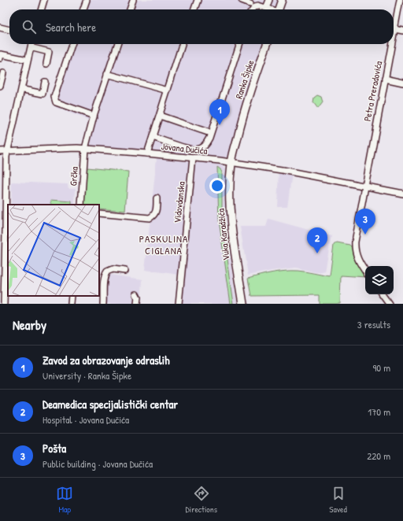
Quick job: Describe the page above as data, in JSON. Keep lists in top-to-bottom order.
{
  "streets": {
    "main road": ["Ranka Šipke", "Vuka Karadžića"],
    "street": [
      "Petra Preradovića",
      "Jovana Dučića",
      "Grčka",
      "Vidovdanska"
    ]
  },
  "crossings": [
    ["Ranka Šipke", "Jovana Dučića"],
    ["Ranka Šipke", "Vuka Karadžića"],
    ["Petra Preradovića", "Jovana Dučića"],
    ["Jovana Dučića", "Grčka"],
    ["Jovana Dučića", "Vidovdanska"],
    ["Jovana Dučića", "Vuka Karadžića"]
  ],
  "districts": ["PASKULINA CIGLANA"],
  "page": {
    "search": "Search here",
    "pins": ["1", "3", "2"],
    "heading": ["Nearby", "3 results"],
    "list": [
      {
        "mark": "1",
        "name": "Zavod za obrazovanje odraslih",
        "note": "University · Ranka Šipke",
        "value": "90 m"
      },
      {
        "mark": "2",
        "name": "Deamedica specijalistički centar",
        "note": "Hospital · Jovana Dučića",
        "value": "170 m"
      },
      {
        "mark": "3",
        "name": "Pošta",
        "note": "Public building · Jovana Dučića",
        "value": "220 m"
      }
    ],
    "nav": ["Map", "Directions", "Saved"]
  }
}
